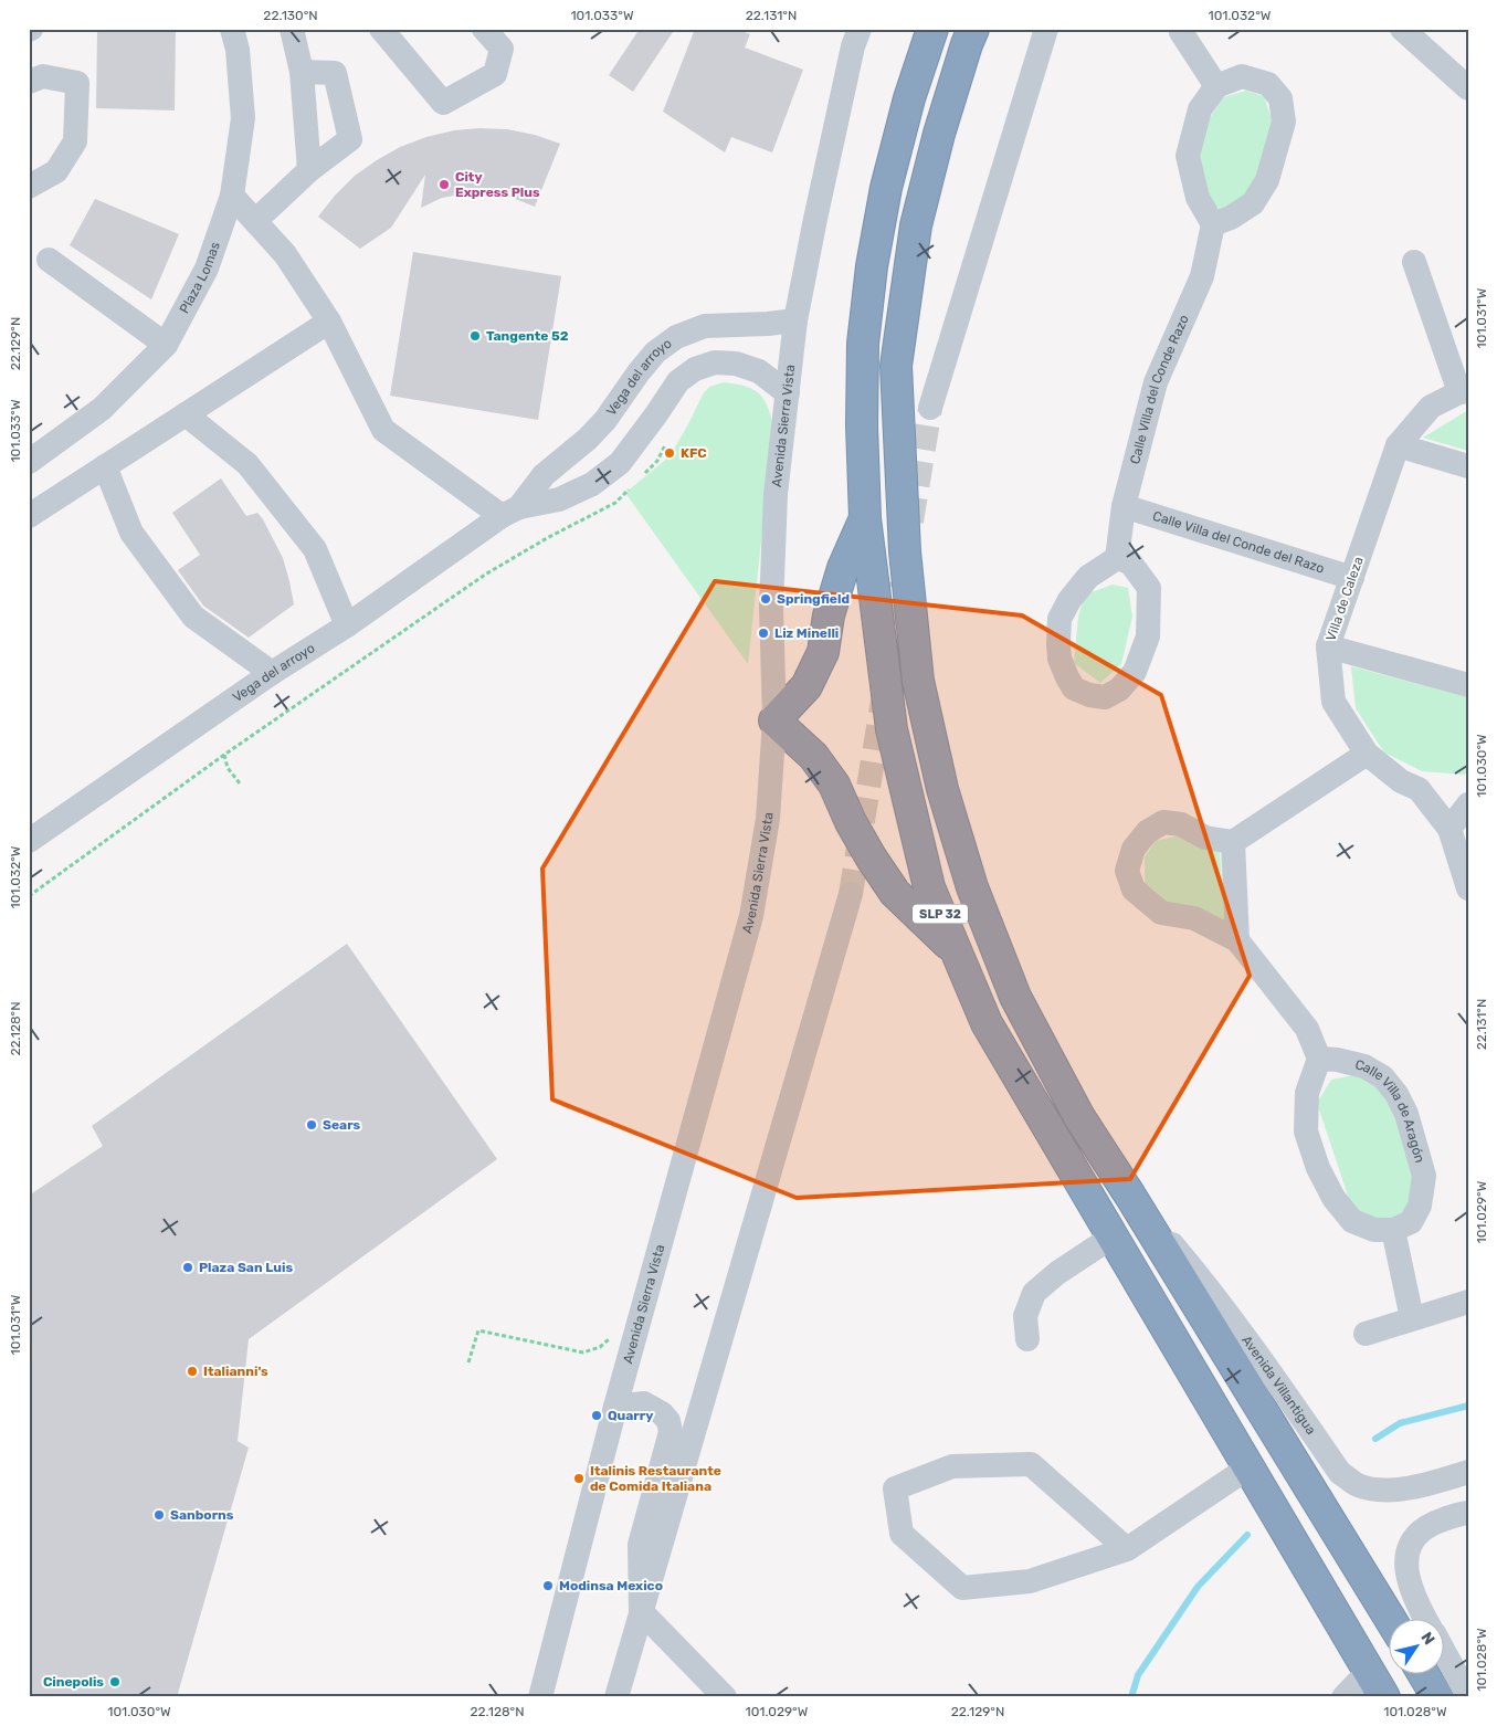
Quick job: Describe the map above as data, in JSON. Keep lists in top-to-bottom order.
{
  "streets": {
    "highway": ["SLP 32"],
    "street": [
      "Plaza Lomas",
      "Vega del arroyo",
      "Calle Villa del Conde Razo",
      "Avenida Sierra Vista",
      "Calle Villa del Conde del Razo",
      "Villa de Caleza",
      "Calle Villa de Aragón",
      "Avenida Villantigua"
    ]
  },
  "crossings": [
    ["Vega del arroyo", "Avenida Sierra Vista"],
    ["Calle Villa del Conde Razo", "Calle Villa del Conde del Razo"],
    ["Calle Villa del Conde del Razo", "Villa de Caleza"],
    ["SLP 32", "Avenida Villantigua"]
  ],
  "places": [
    "City Express Plus",
    "Tangente 52",
    "KFC",
    "Springfield",
    "Liz Minelli",
    "Sears",
    "Plaza San Luis",
    "Italianni's",
    "Quarry",
    "Italinis Restaurante de Comida Italiana",
    "Sanborns",
    "Modinsa Mexico",
    "Cinepolis"
  ],
  "north": "top right",
  "coordinates": [
    "22.130°N",
    "101.033°W",
    "22.131°N",
    "101.032°W",
    "101.031°W",
    "22.129°N",
    "101.030°W",
    "22.128°N",
    "101.029°W",
    "101.028°W"
  ]
}
